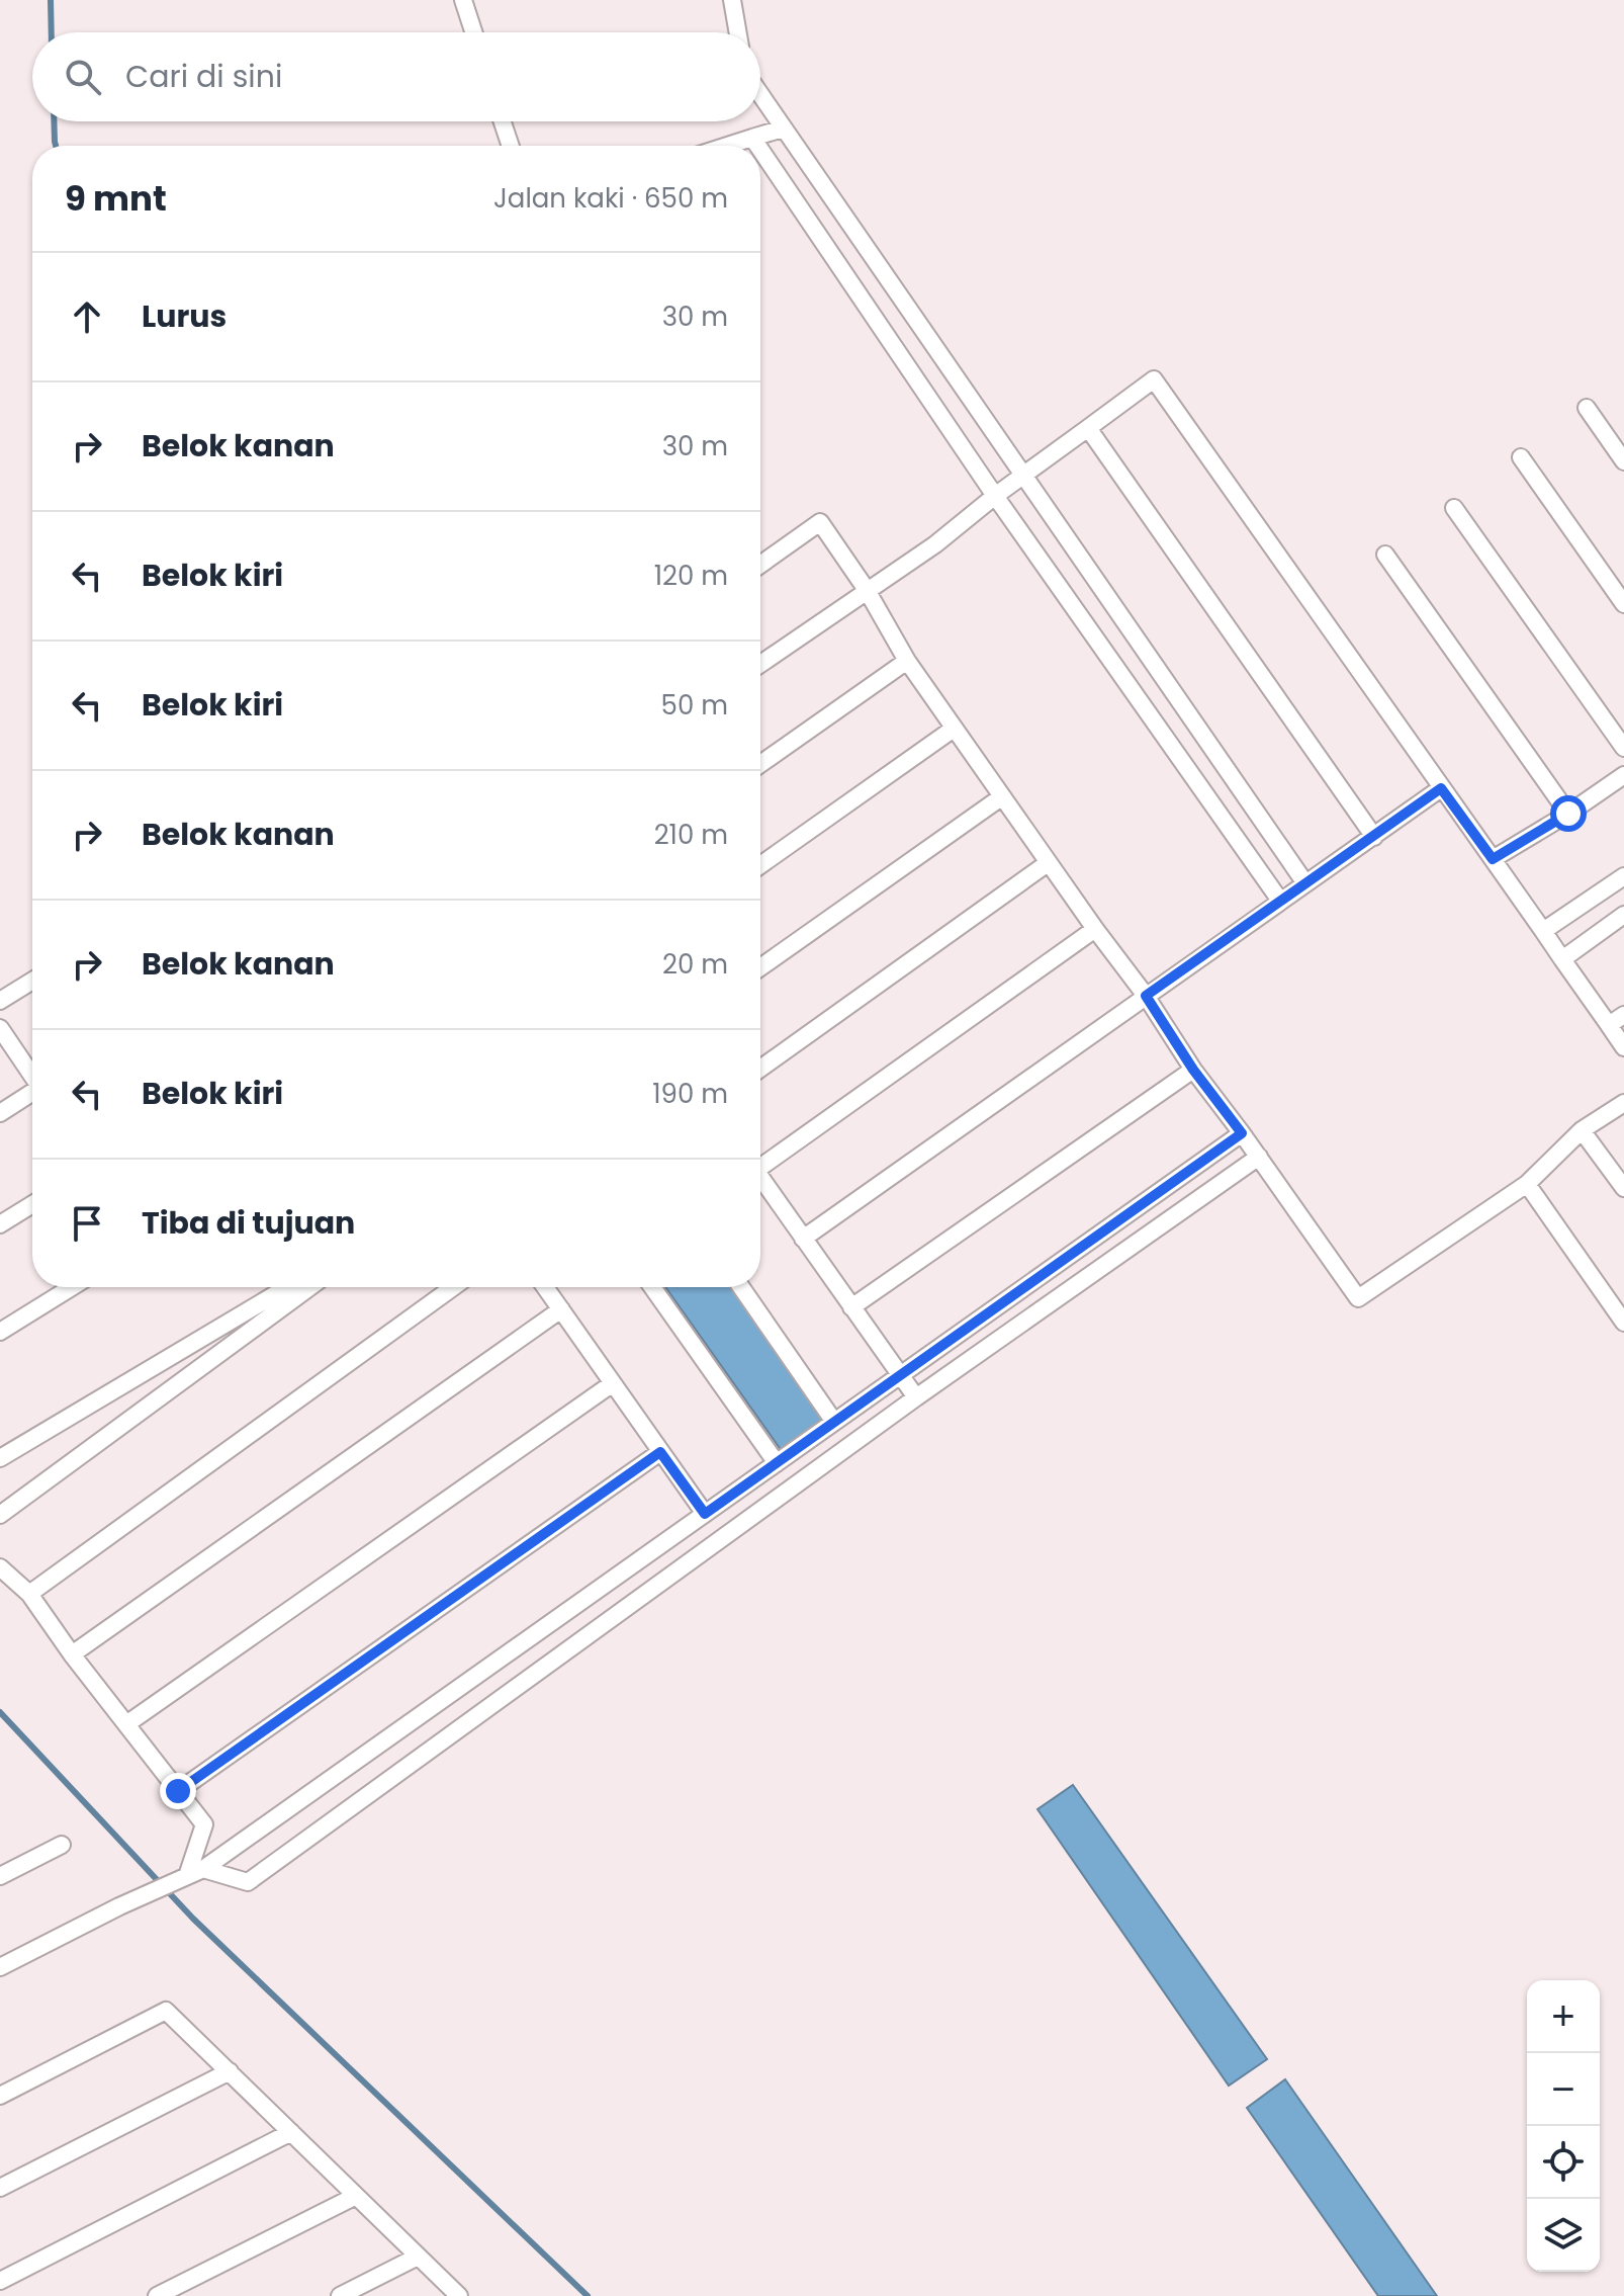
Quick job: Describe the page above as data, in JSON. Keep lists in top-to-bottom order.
{
  "page": {
    "search": "Cari di sini",
    "heading": ["9 mnt", "Jalan kaki · 650 m"],
    "list": [
      ["Lurus", "30 m"],
      ["Belok kanan", "30 m"],
      ["Belok kiri", "120 m"],
      ["Belok kiri", "50 m"],
      ["Belok kanan", "210 m"],
      ["Belok kanan", "20 m"],
      ["Belok kiri", "190 m"],
      "Tiba di tujuan"
    ],
    "map_buttons": ["+", "−"]
  }
}
